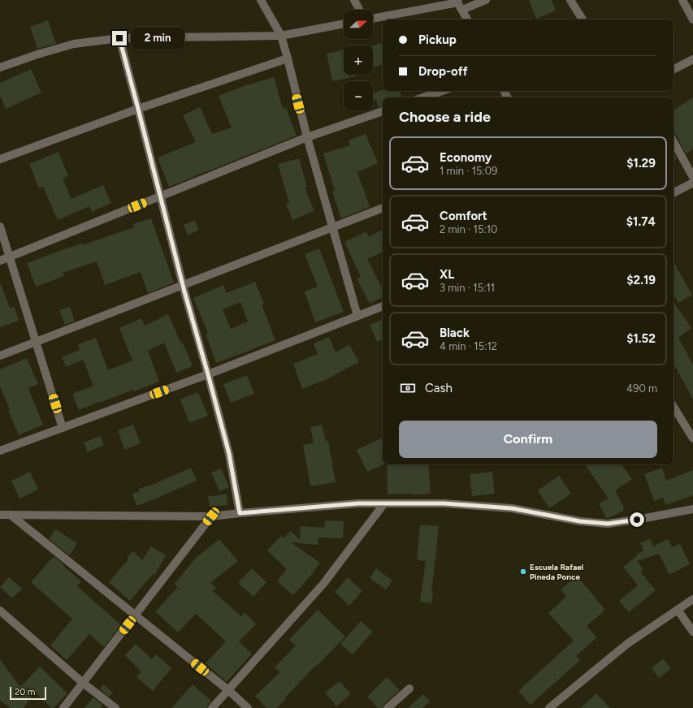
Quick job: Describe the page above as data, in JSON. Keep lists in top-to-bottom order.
{
  "places": ["Escuela Rafael Pineda Ponce"],
  "scale_bar": "20 m",
  "north": "right",
  "page": {
    "map_buttons": ["+", "−"],
    "banner": ["Pickup", "Drop-off"],
    "bubble": "2 min",
    "heading": "Choose a ride",
    "list": [
      {
        "name": "Economy",
        "note": "1 min · 15:09",
        "value": "$1.29"
      },
      {
        "name": "Comfort",
        "note": "2 min · 15:10",
        "value": "$1.74"
      },
      {
        "name": "XL",
        "note": "3 min · 15:11",
        "value": "$2.19"
      },
      {
        "name": "Black",
        "note": "4 min · 15:12",
        "value": "$1.52"
      }
    ],
    "pay": ["Cash", "490 m"],
    "buttons": "Confirm",
    "scale": "20 m"
  }
}
